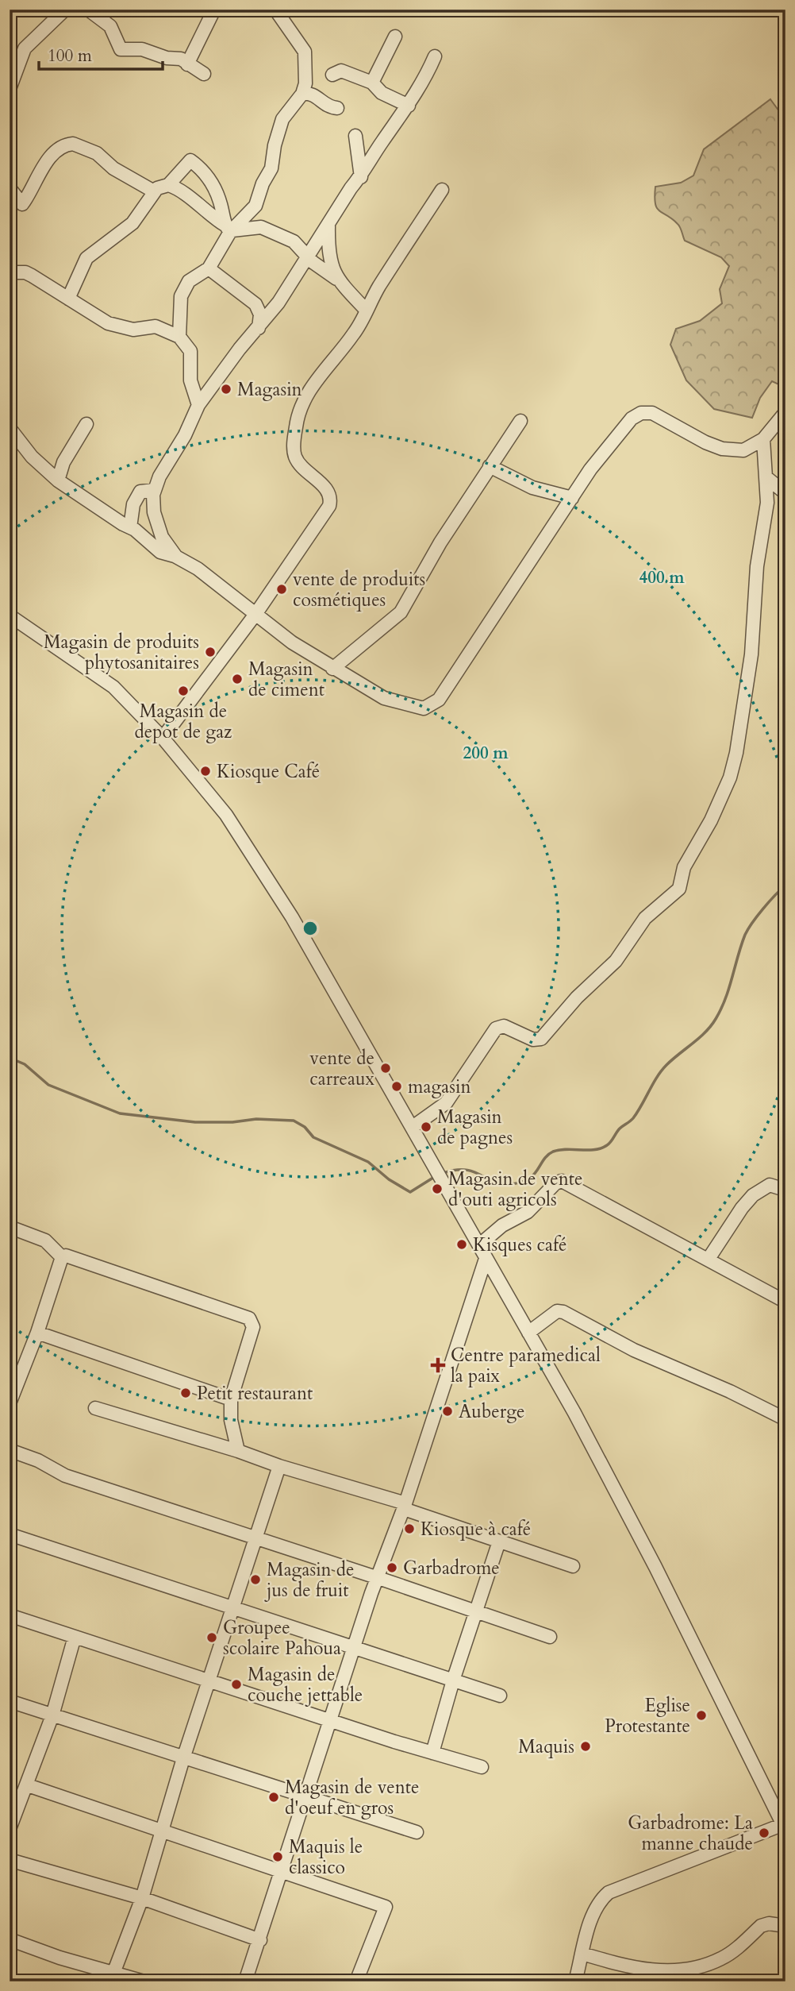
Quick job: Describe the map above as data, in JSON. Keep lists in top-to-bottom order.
{
  "places": {
    "other": [
      "Magasin",
      "vente de produits cosmétiques",
      "Magasin de produits phytosanitaires",
      "Magasin de ciment",
      "Magasin de depot de gaz",
      "Kiosque Café",
      "vente de carreaux",
      "magasin",
      "Magasin de pagnes",
      "Magasin de vente d'outi agricols",
      "Kisques café",
      "Petit restaurant",
      "Auberge",
      "Kiosque à café",
      "Garbadrome",
      "Magasin de jus de fruit",
      "Groupee scolaire Pahoua",
      "Magasin de couche jettable",
      "Eglise Protestante",
      "Maquis",
      "Magasin de vente d'oeuf en gros",
      "Garbadrome: La manne chaude",
      "Maquis le classico"
    ],
    "health": ["Centre paramedical la paix"]
  },
  "scale_bar": "100 m",
  "rings": ["400 m", "200 m"]
}
